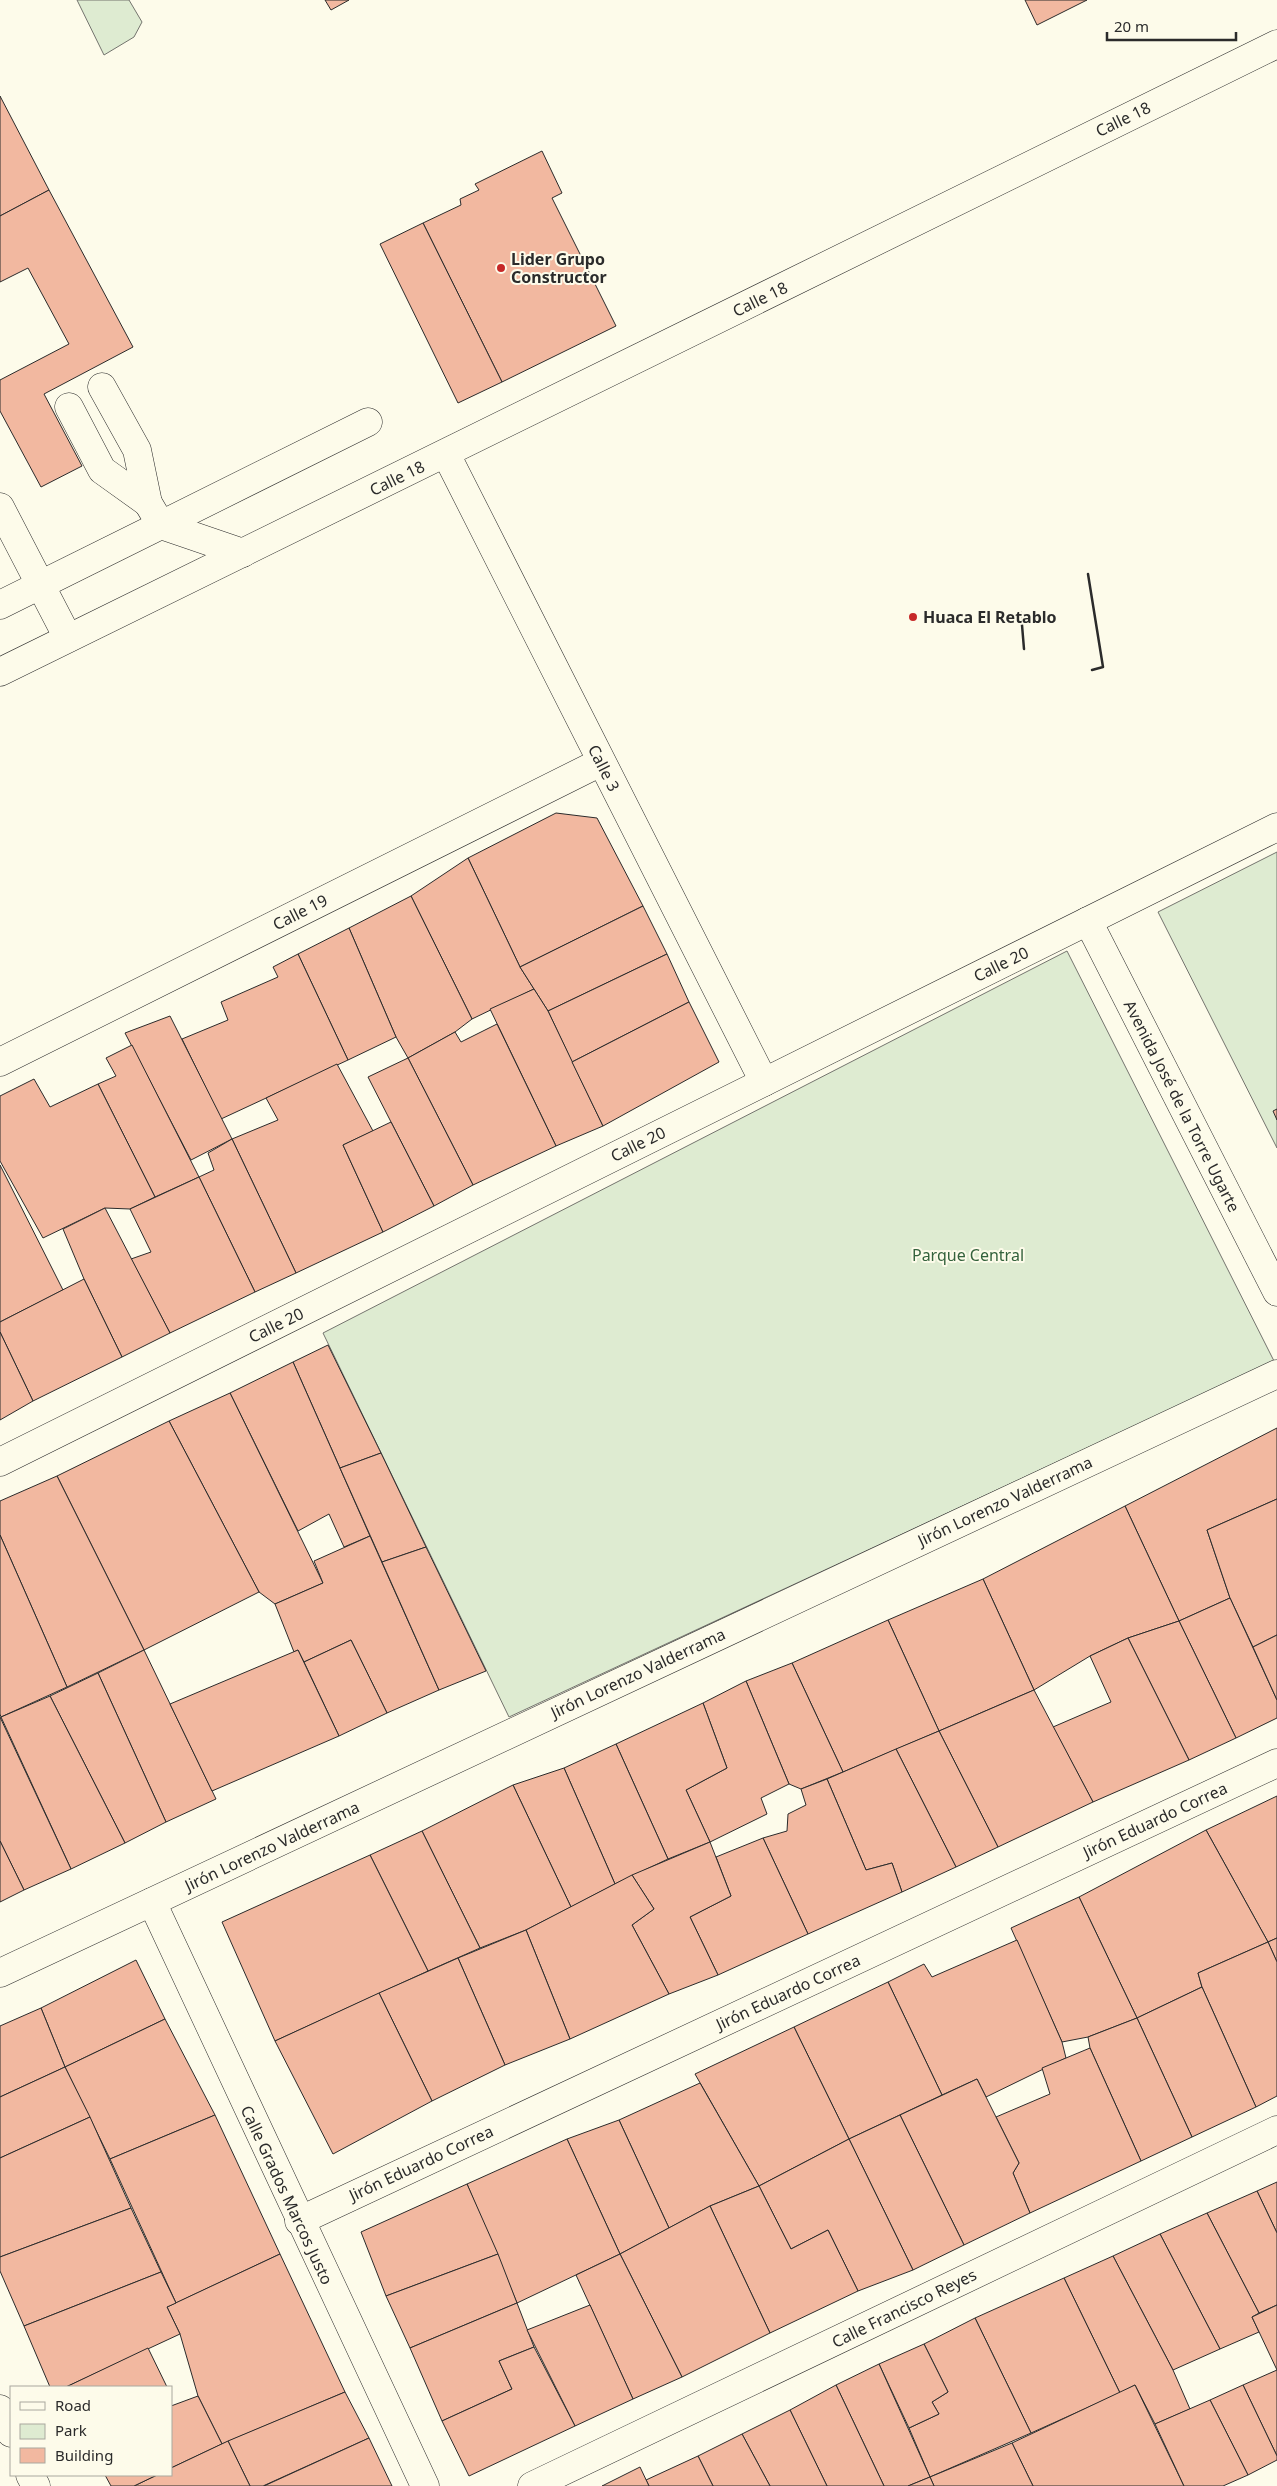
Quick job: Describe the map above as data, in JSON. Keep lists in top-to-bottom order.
{
  "streets": {
    "street": [
      "Calle 18",
      "Calle 3",
      "Calle 19",
      "Calle 20",
      "Avenida José de la Torre Ugarte",
      "Jirón Lorenzo Valderrama",
      "Jirón Eduardo Correa",
      "Calle Grados Marcos Justo",
      "Calle Francisco Reyes"
    ]
  },
  "crossings": [
    ["Calle 18", "Calle 3"],
    ["Calle 3", "Calle 19"],
    ["Calle 3", "Calle 20"],
    ["Calle 20", "Avenida José de la Torre Ugarte"],
    ["Jirón Lorenzo Valderrama", "Calle Grados Marcos Justo"],
    ["Jirón Eduardo Correa", "Calle Grados Marcos Justo"]
  ],
  "parks": ["Parque Central"],
  "places": ["Lider Grupo Constructor", "Huaca El Retablo"],
  "legend": ["Road", "Park", "Building"],
  "scale_bar": "20 m"
}
